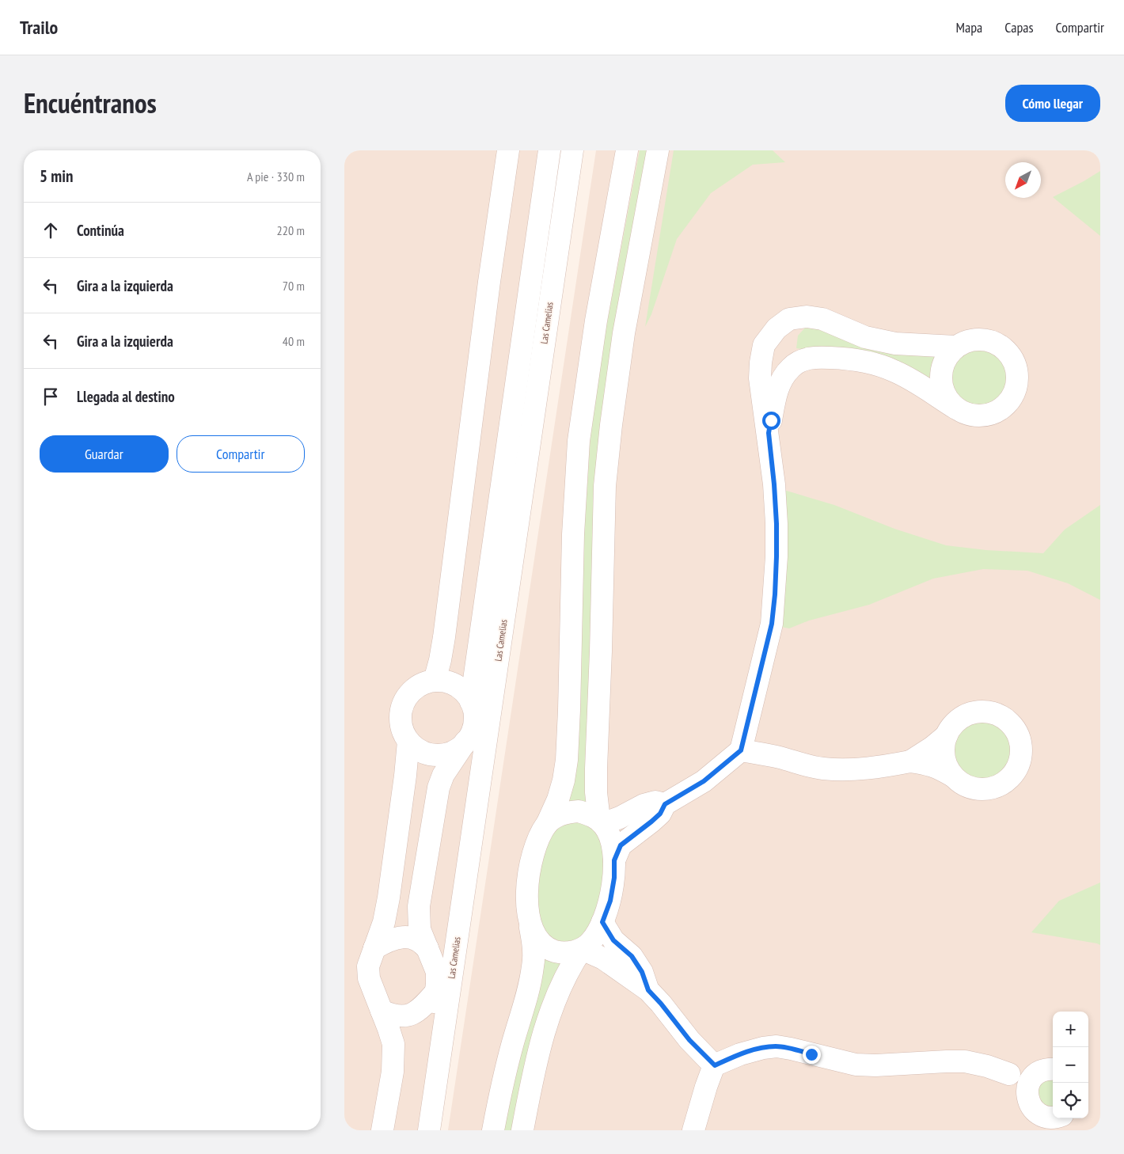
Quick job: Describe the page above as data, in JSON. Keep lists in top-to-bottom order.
{
  "streets": {
    "street": ["Las Camelias"]
  },
  "north": "bottom left",
  "page": {
    "header": "Trailo",
    "nav": ["Mapa", "Capas", "Compartir"],
    "title": "Encuéntranos",
    "buttons": [
      "Cómo llegar",
      ["Guardar", "Compartir"]
    ],
    "heading": ["5 min", "A pie · 330 m"],
    "list": [
      ["Continúa", "220 m"],
      ["Gira a la izquierda", "70 m"],
      ["Gira a la izquierda", "40 m"],
      "Llegada al destino"
    ],
    "map_buttons": ["+", "−"]
  }
}
